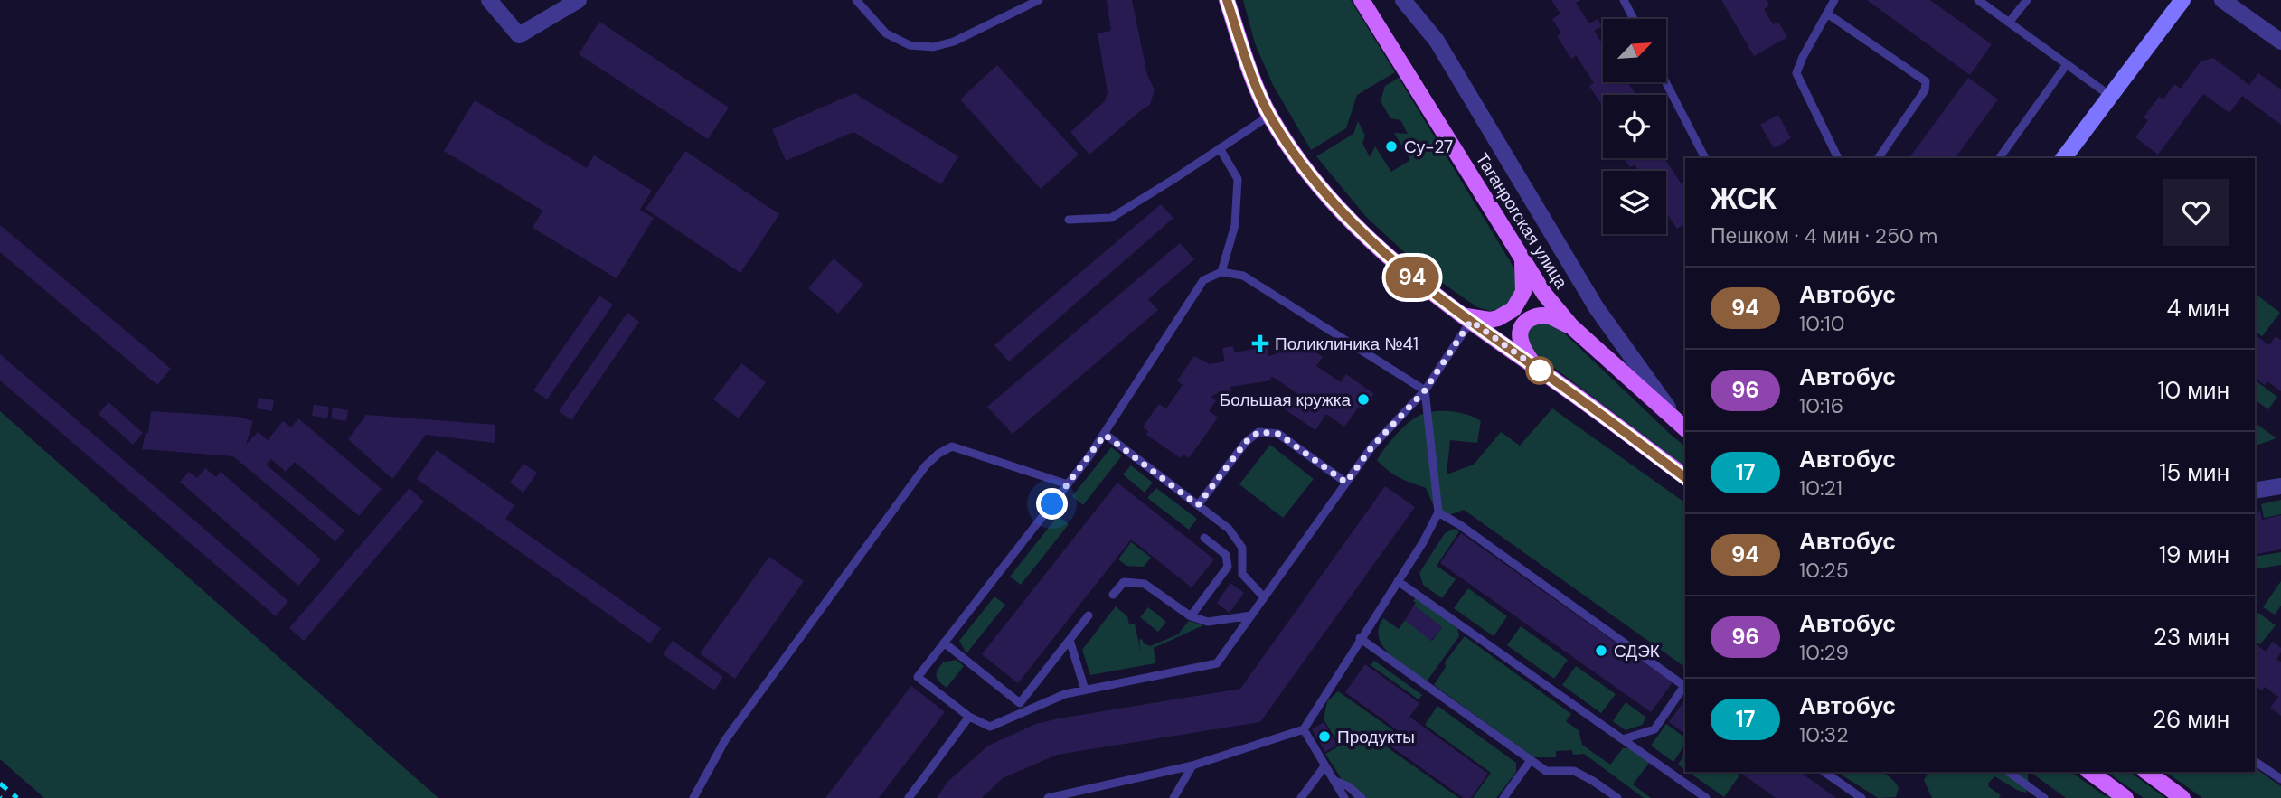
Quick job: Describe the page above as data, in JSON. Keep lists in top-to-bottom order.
{
  "streets": {
    "main road": ["Таганрогская улица"]
  },
  "places": {
    "other": [
      "Су-27",
      "Большая кружка",
      "СДЭК",
      "Продукты"
    ],
    "health": ["Поликлиника №41"]
  },
  "lines": ["bus line 94"],
  "north": "top right",
  "page": {
    "on_map": "94",
    "heading": ["ЖСК", "Пешком · 4 мин · 250 m"],
    "list": [
      {
        "mark": "94",
        "name": "Автобус",
        "note": "10:10",
        "value": "4 мин"
      },
      {
        "mark": "96",
        "name": "Автобус",
        "note": "10:16",
        "value": "10 мин"
      },
      {
        "mark": "17",
        "name": "Автобус",
        "note": "10:21",
        "value": "15 мин"
      },
      {
        "mark": "94",
        "name": "Автобус",
        "note": "10:25",
        "value": "19 мин"
      },
      {
        "mark": "96",
        "name": "Автобус",
        "note": "10:29",
        "value": "23 мин"
      },
      {
        "mark": "17",
        "name": "Автобус",
        "note": "10:32",
        "value": "26 мин"
      }
    ]
  }
}
